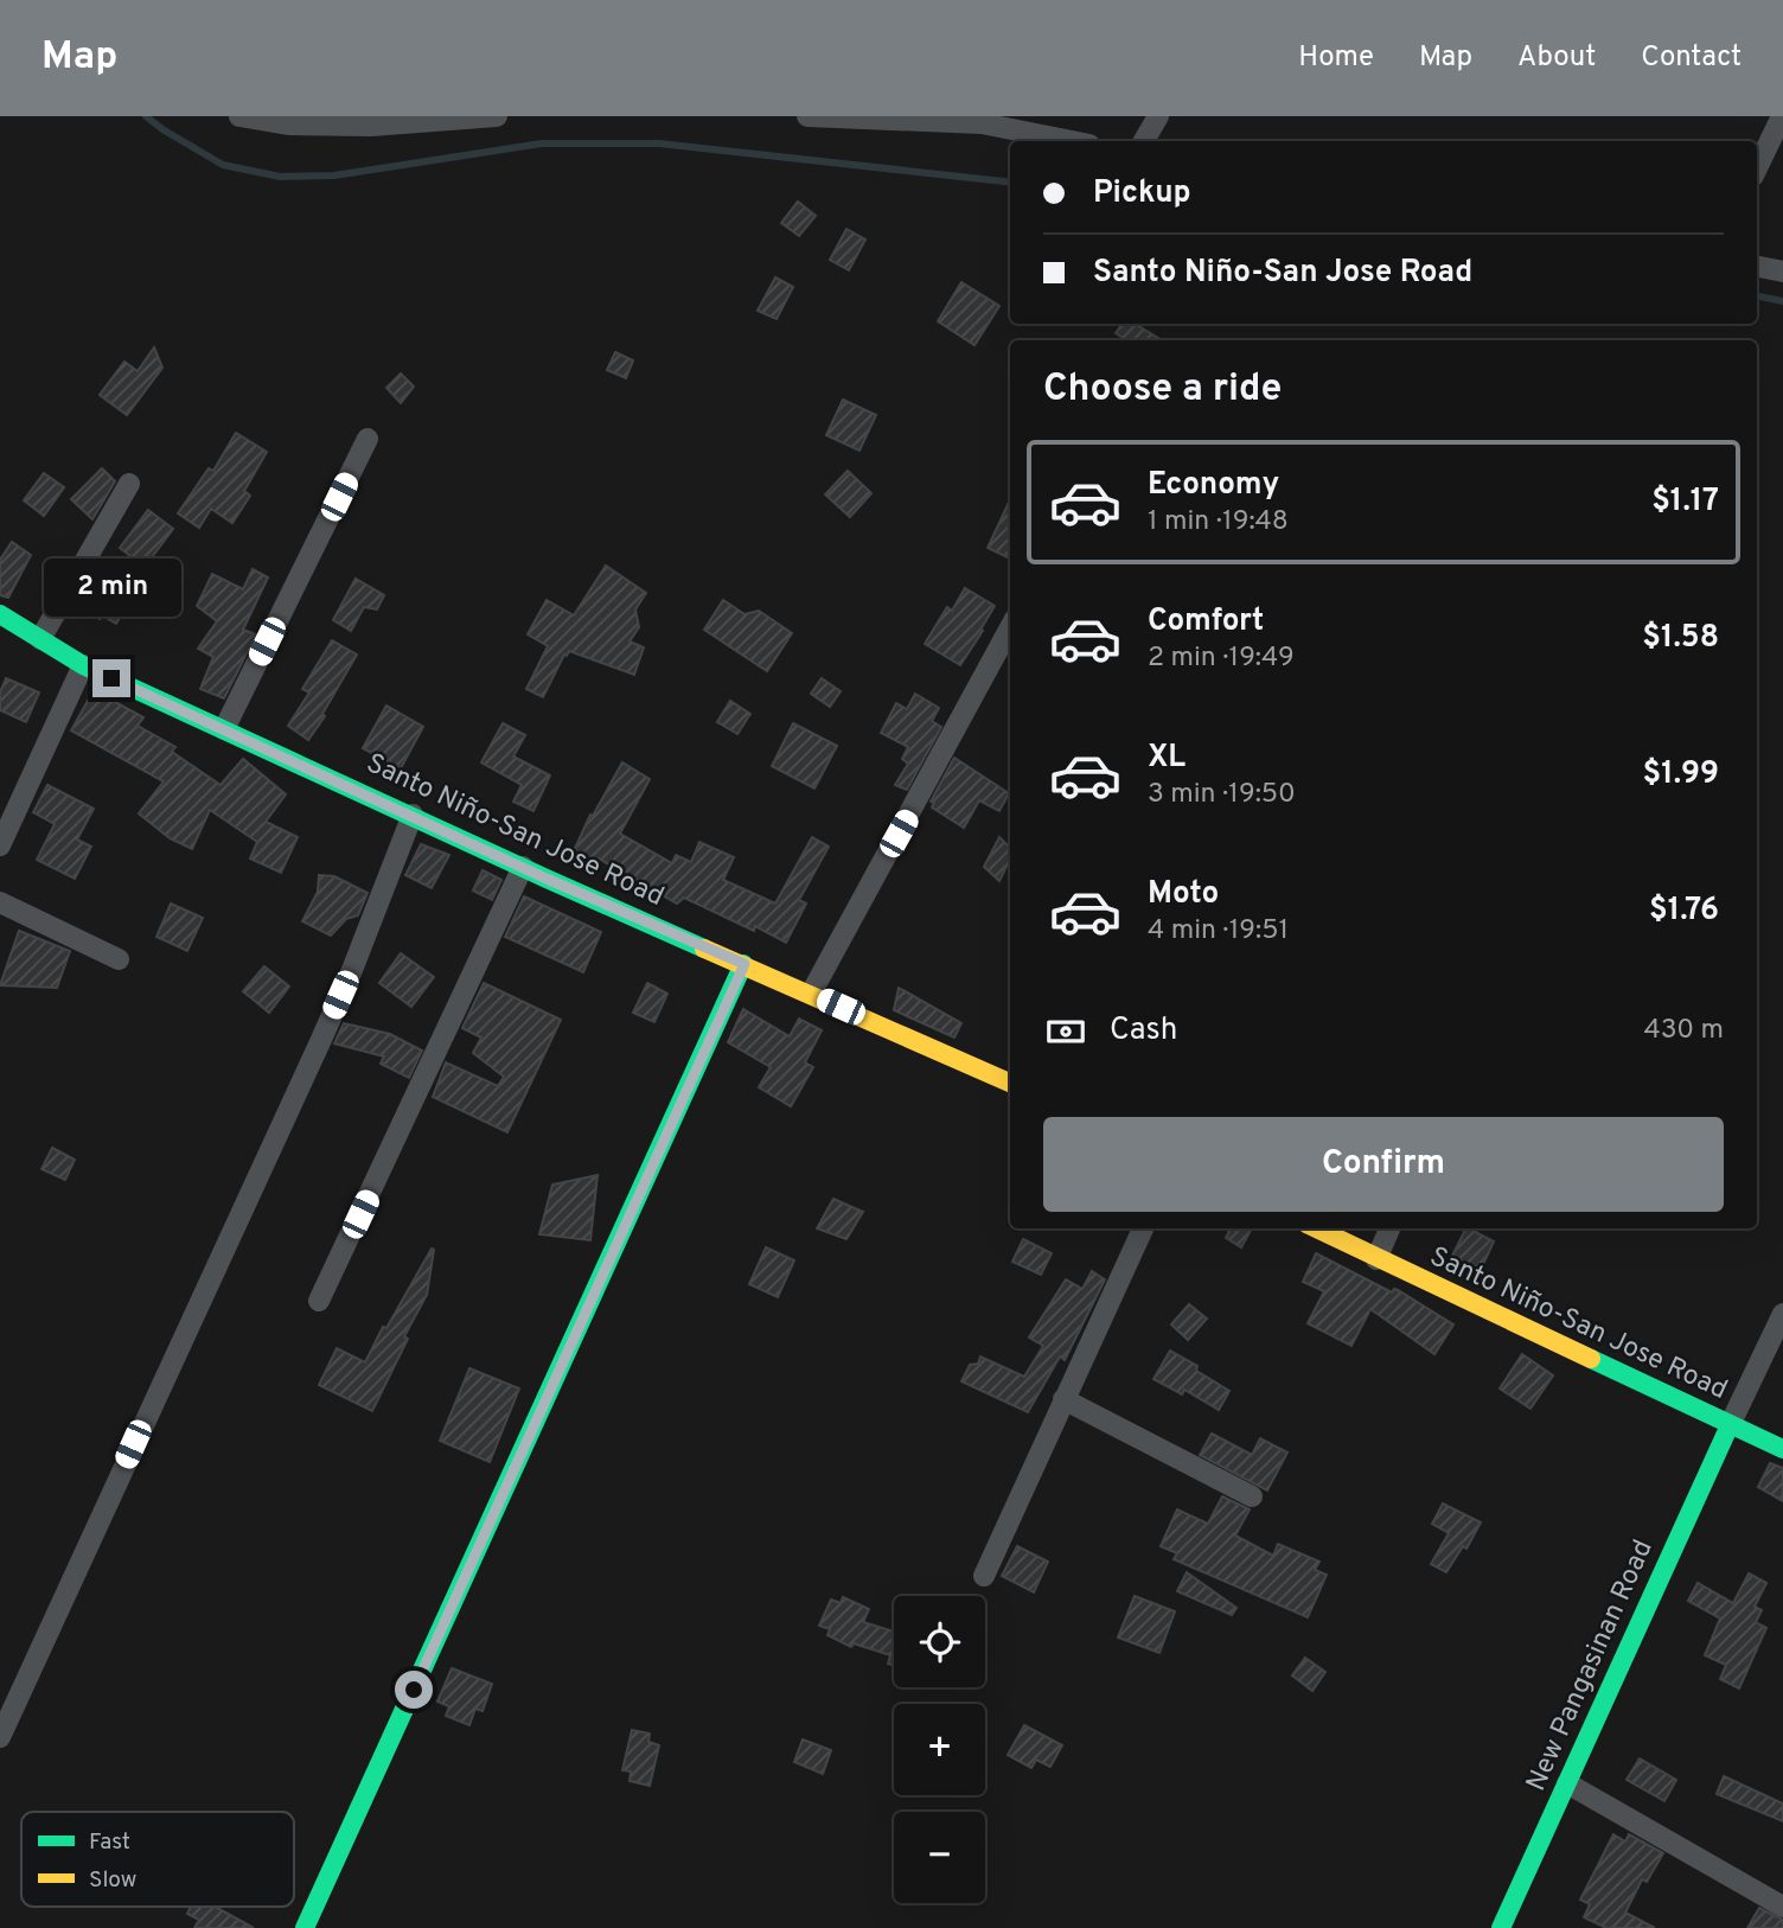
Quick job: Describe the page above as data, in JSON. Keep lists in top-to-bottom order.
{
  "streets": {
    "main road": ["Santo Niño-San Jose Road", "New Pangasinan Road"]
  },
  "crossings": [
    ["Santo Niño-San Jose Road", "New Pangasinan Road"]
  ],
  "legend": ["Fast", "Slow"],
  "page": {
    "header": "Map",
    "nav": [
      "Home",
      "Map",
      "About",
      "Contact"
    ],
    "banner": ["Pickup", "Santo Niño-San Jose Road"],
    "heading": "Choose a ride",
    "list": [
      {
        "name": "Economy",
        "note": "1 min · 19:48",
        "value": "$1.17"
      },
      {
        "name": "Comfort",
        "note": "2 min · 19:49",
        "value": "$1.58"
      },
      {
        "name": "XL",
        "note": "3 min · 19:50",
        "value": "$1.99"
      },
      {
        "name": "Moto",
        "note": "4 min · 19:51",
        "value": "$1.76"
      }
    ],
    "bubble": "2 min",
    "pay": ["Cash", "430 m"],
    "buttons": "Confirm",
    "map_buttons": ["+", "−"]
  }
}
